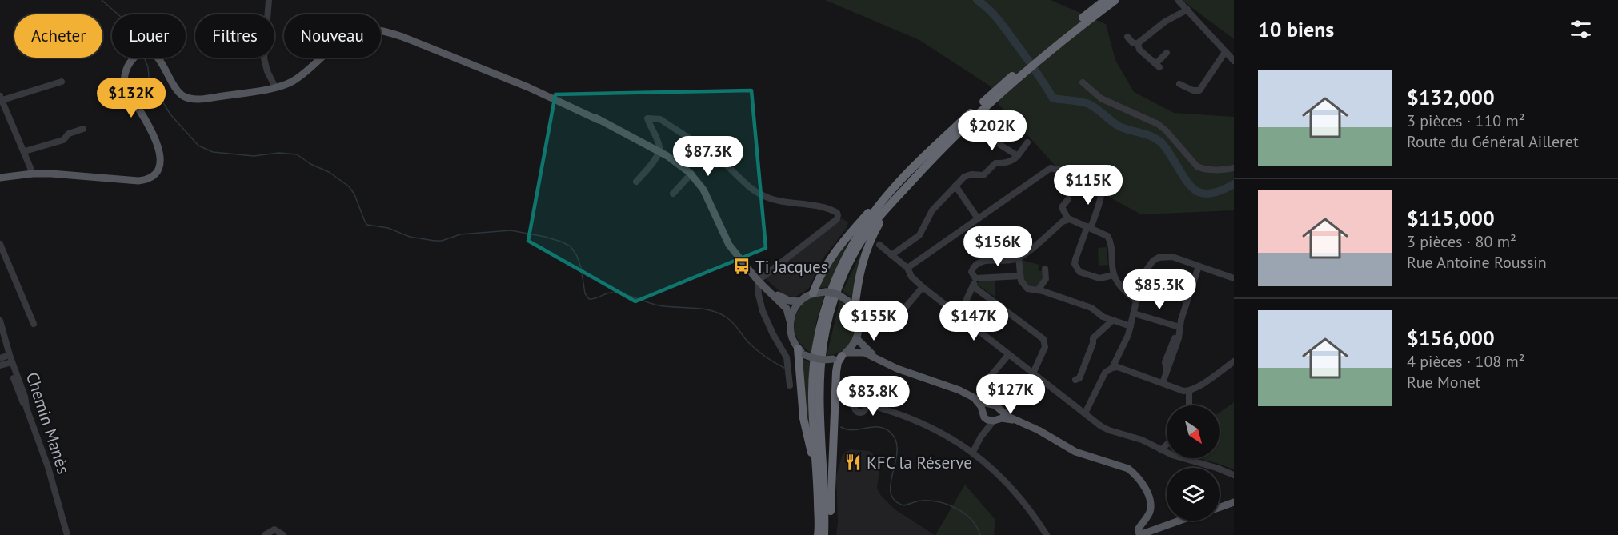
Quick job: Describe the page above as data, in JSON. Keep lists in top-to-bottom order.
{
  "streets": {
    "street": ["Chemin Manès"]
  },
  "places": {
    "bus stop": ["Ti Jacques"],
    "restaurant": ["KFC la Réserve"]
  },
  "north": "bottom right",
  "page": {
    "heading": "10 biens",
    "chip": [
      "Acheter",
      "Louer",
      "Filtres",
      "Nouveau"
    ],
    "list": [
      {
        "name": "$132,000",
        "note": "3 pièces · 110 m² · Route du Général Ailleret"
      },
      {
        "name": "$115,000",
        "note": "3 pièces · 80 m² · Rue Antoine Roussin"
      },
      {
        "name": "$156,000",
        "note": "4 pièces · 108 m² · Rue Monet"
      }
    ],
    "price": [
      "$132K",
      "$202K",
      "$87.3K",
      "$115K",
      "$156K",
      "$85.3K",
      "$155K",
      "$147K",
      "$127K",
      "$83.8K"
    ]
  }
}
